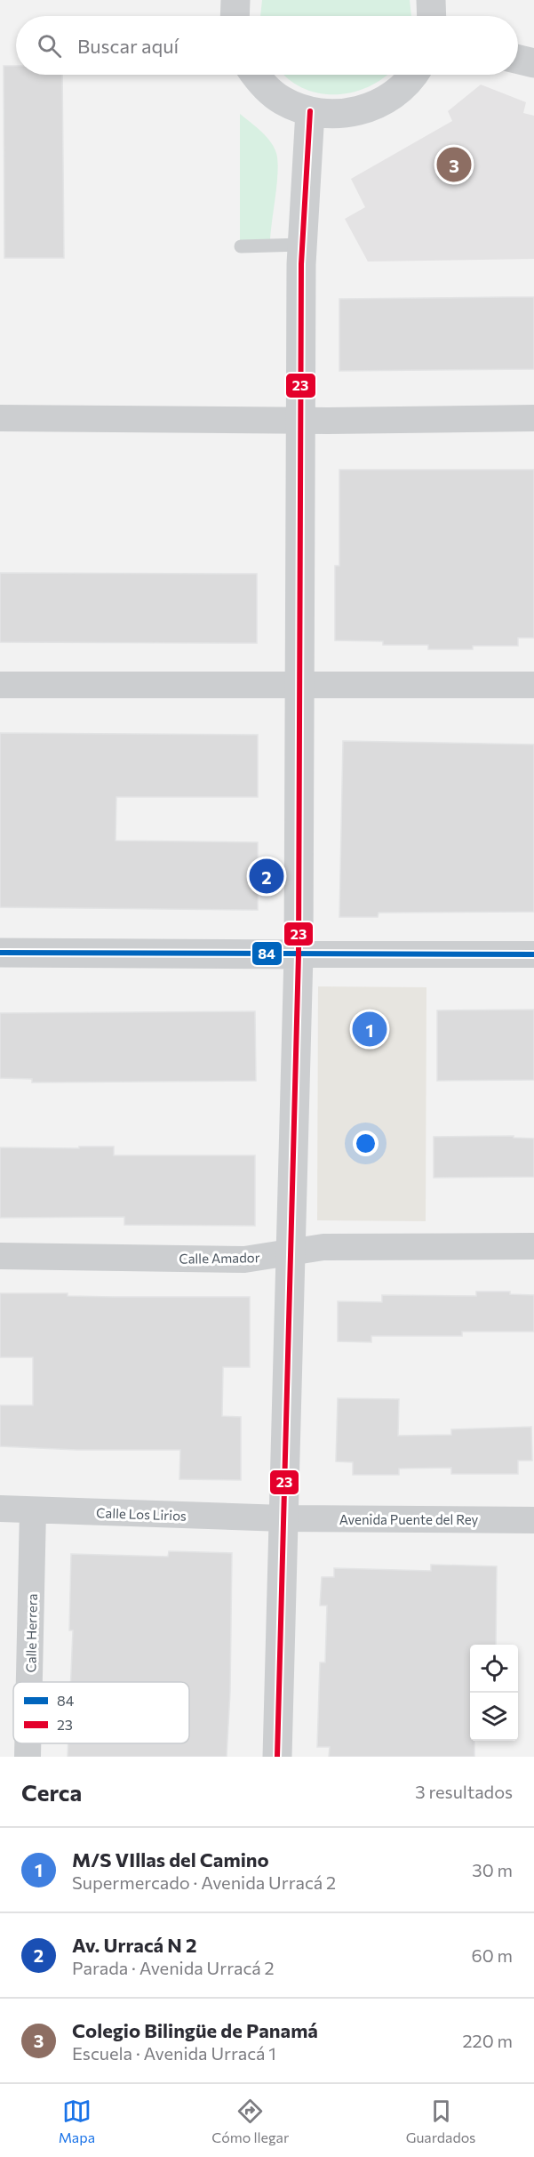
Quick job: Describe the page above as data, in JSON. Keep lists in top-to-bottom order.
{
  "streets": {
    "street": [
      "Calle Amador",
      "Calle Los Lirios",
      "Avenida Puente del Rey",
      "Calle Herrera"
    ]
  },
  "crossings": [
    ["Calle Los Lirios", "Avenida Puente del Rey"],
    ["Calle Los Lirios", "Calle Herrera"]
  ],
  "lines": ["transit line 23", "transit line 84"],
  "legend": ["84", "23"],
  "page": {
    "search": "Buscar aquí",
    "pins": ["3", "2", "1"],
    "heading": ["Cerca", "3 resultados"],
    "list": [
      {
        "mark": "1",
        "name": "M/S VIllas del Camino",
        "note": "Supermercado · Avenida Urracá 2",
        "value": "30 m"
      },
      {
        "mark": "2",
        "name": "Av. Urracá N 2",
        "note": "Parada · Avenida Urracá 2",
        "value": "60 m"
      },
      {
        "mark": "3",
        "name": "Colegio Bilingüe de Panamá",
        "note": "Escuela · Avenida Urracá 1",
        "value": "220 m"
      }
    ],
    "nav": ["Mapa", "Cómo llegar", "Guardados"]
  }
}
